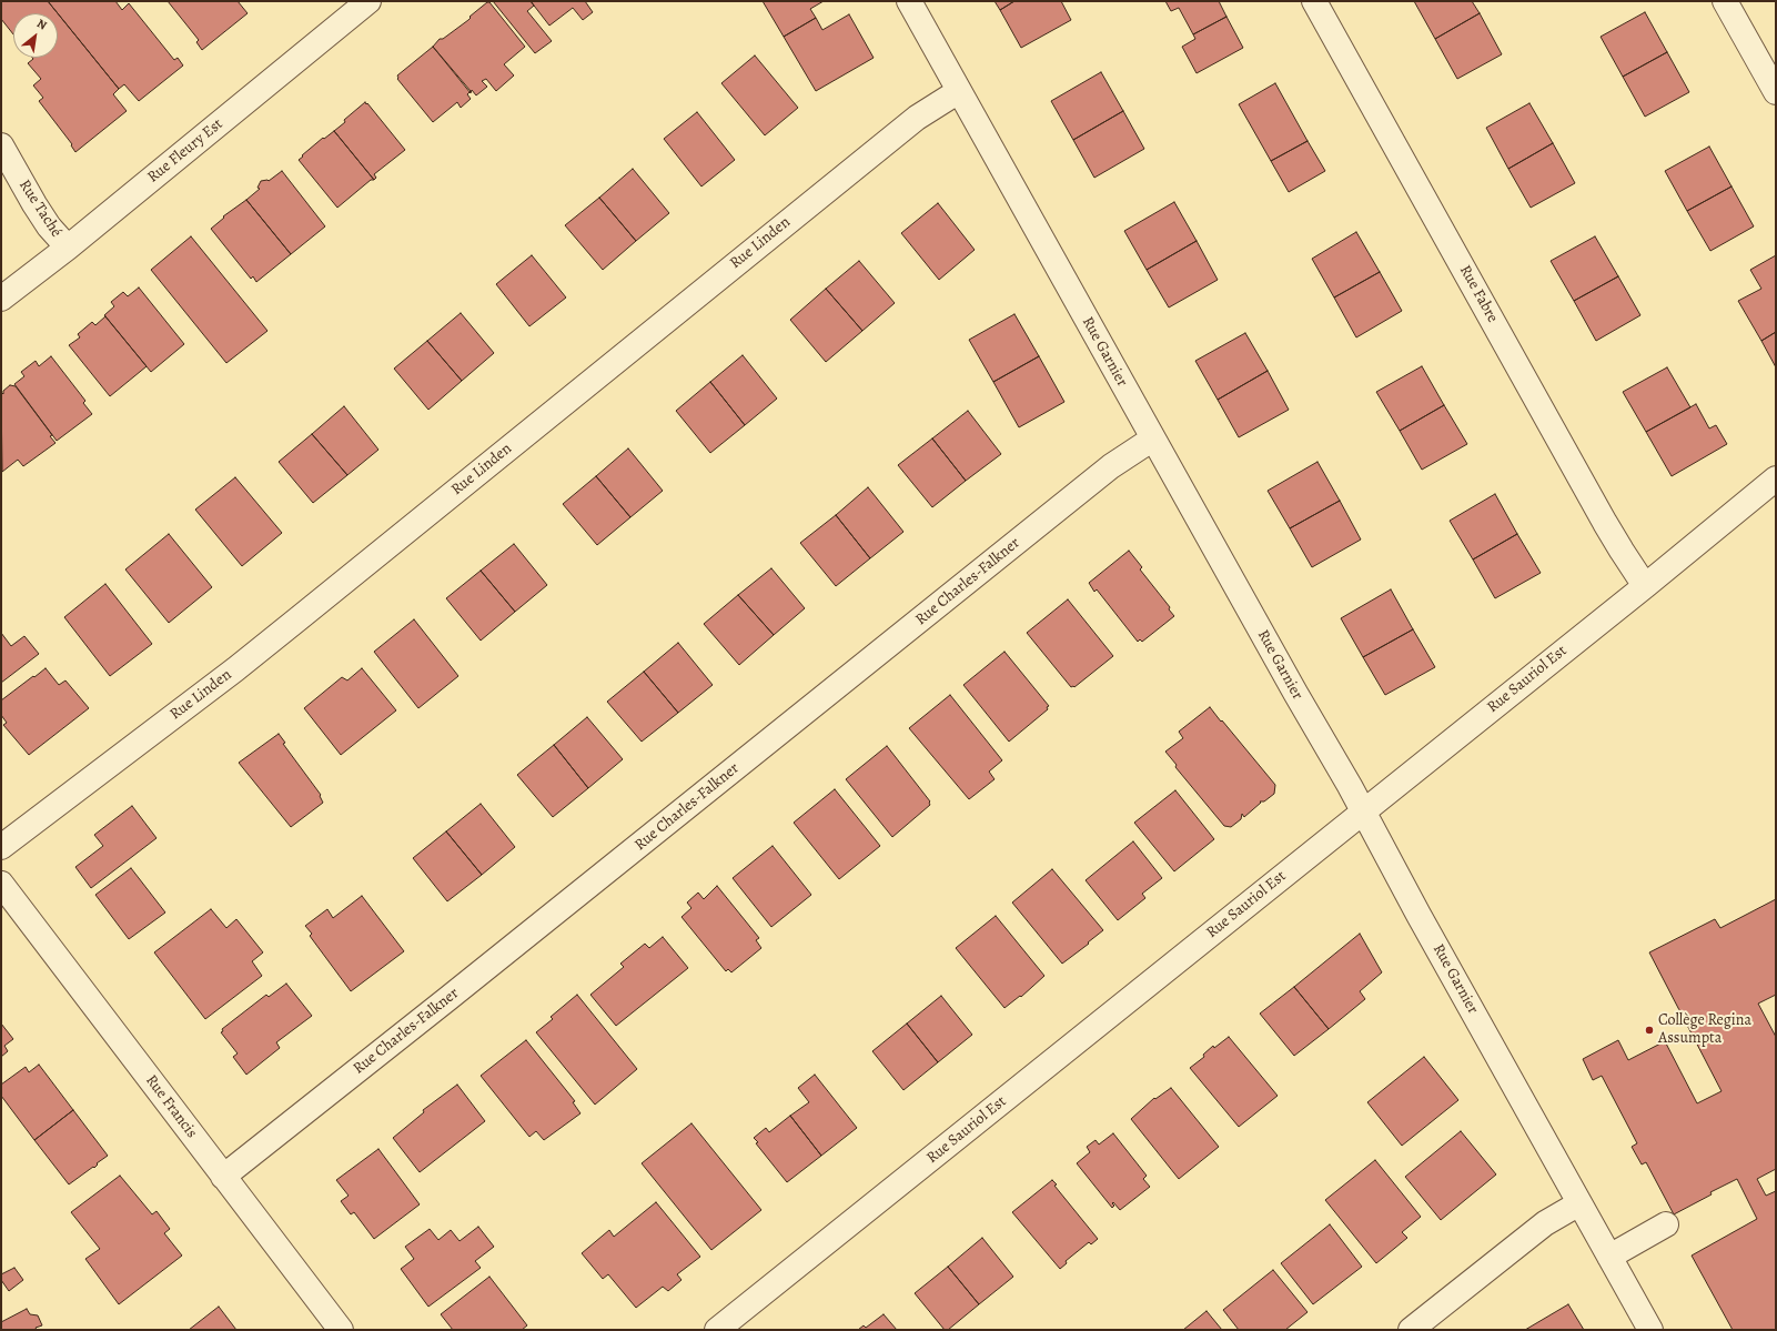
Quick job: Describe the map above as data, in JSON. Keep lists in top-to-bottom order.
{
  "streets": {
    "street": [
      "Rue Fleury Est",
      "Rue Taché",
      "Rue Linden",
      "Rue Fabre",
      "Rue Garnier",
      "Rue Charles-Falkner",
      "Rue Sauriol Est",
      "Rue Francis"
    ]
  },
  "crossings": [
    ["Rue Fleury Est", "Rue Taché"],
    ["Rue Linden", "Rue Garnier"],
    ["Rue Fabre", "Rue Sauriol Est"],
    ["Rue Garnier", "Rue Charles-Falkner"],
    ["Rue Garnier", "Rue Sauriol Est"],
    ["Rue Charles-Falkner", "Rue Francis"]
  ],
  "places": ["Collège Regina Assumpta"],
  "north": "top right"
}
